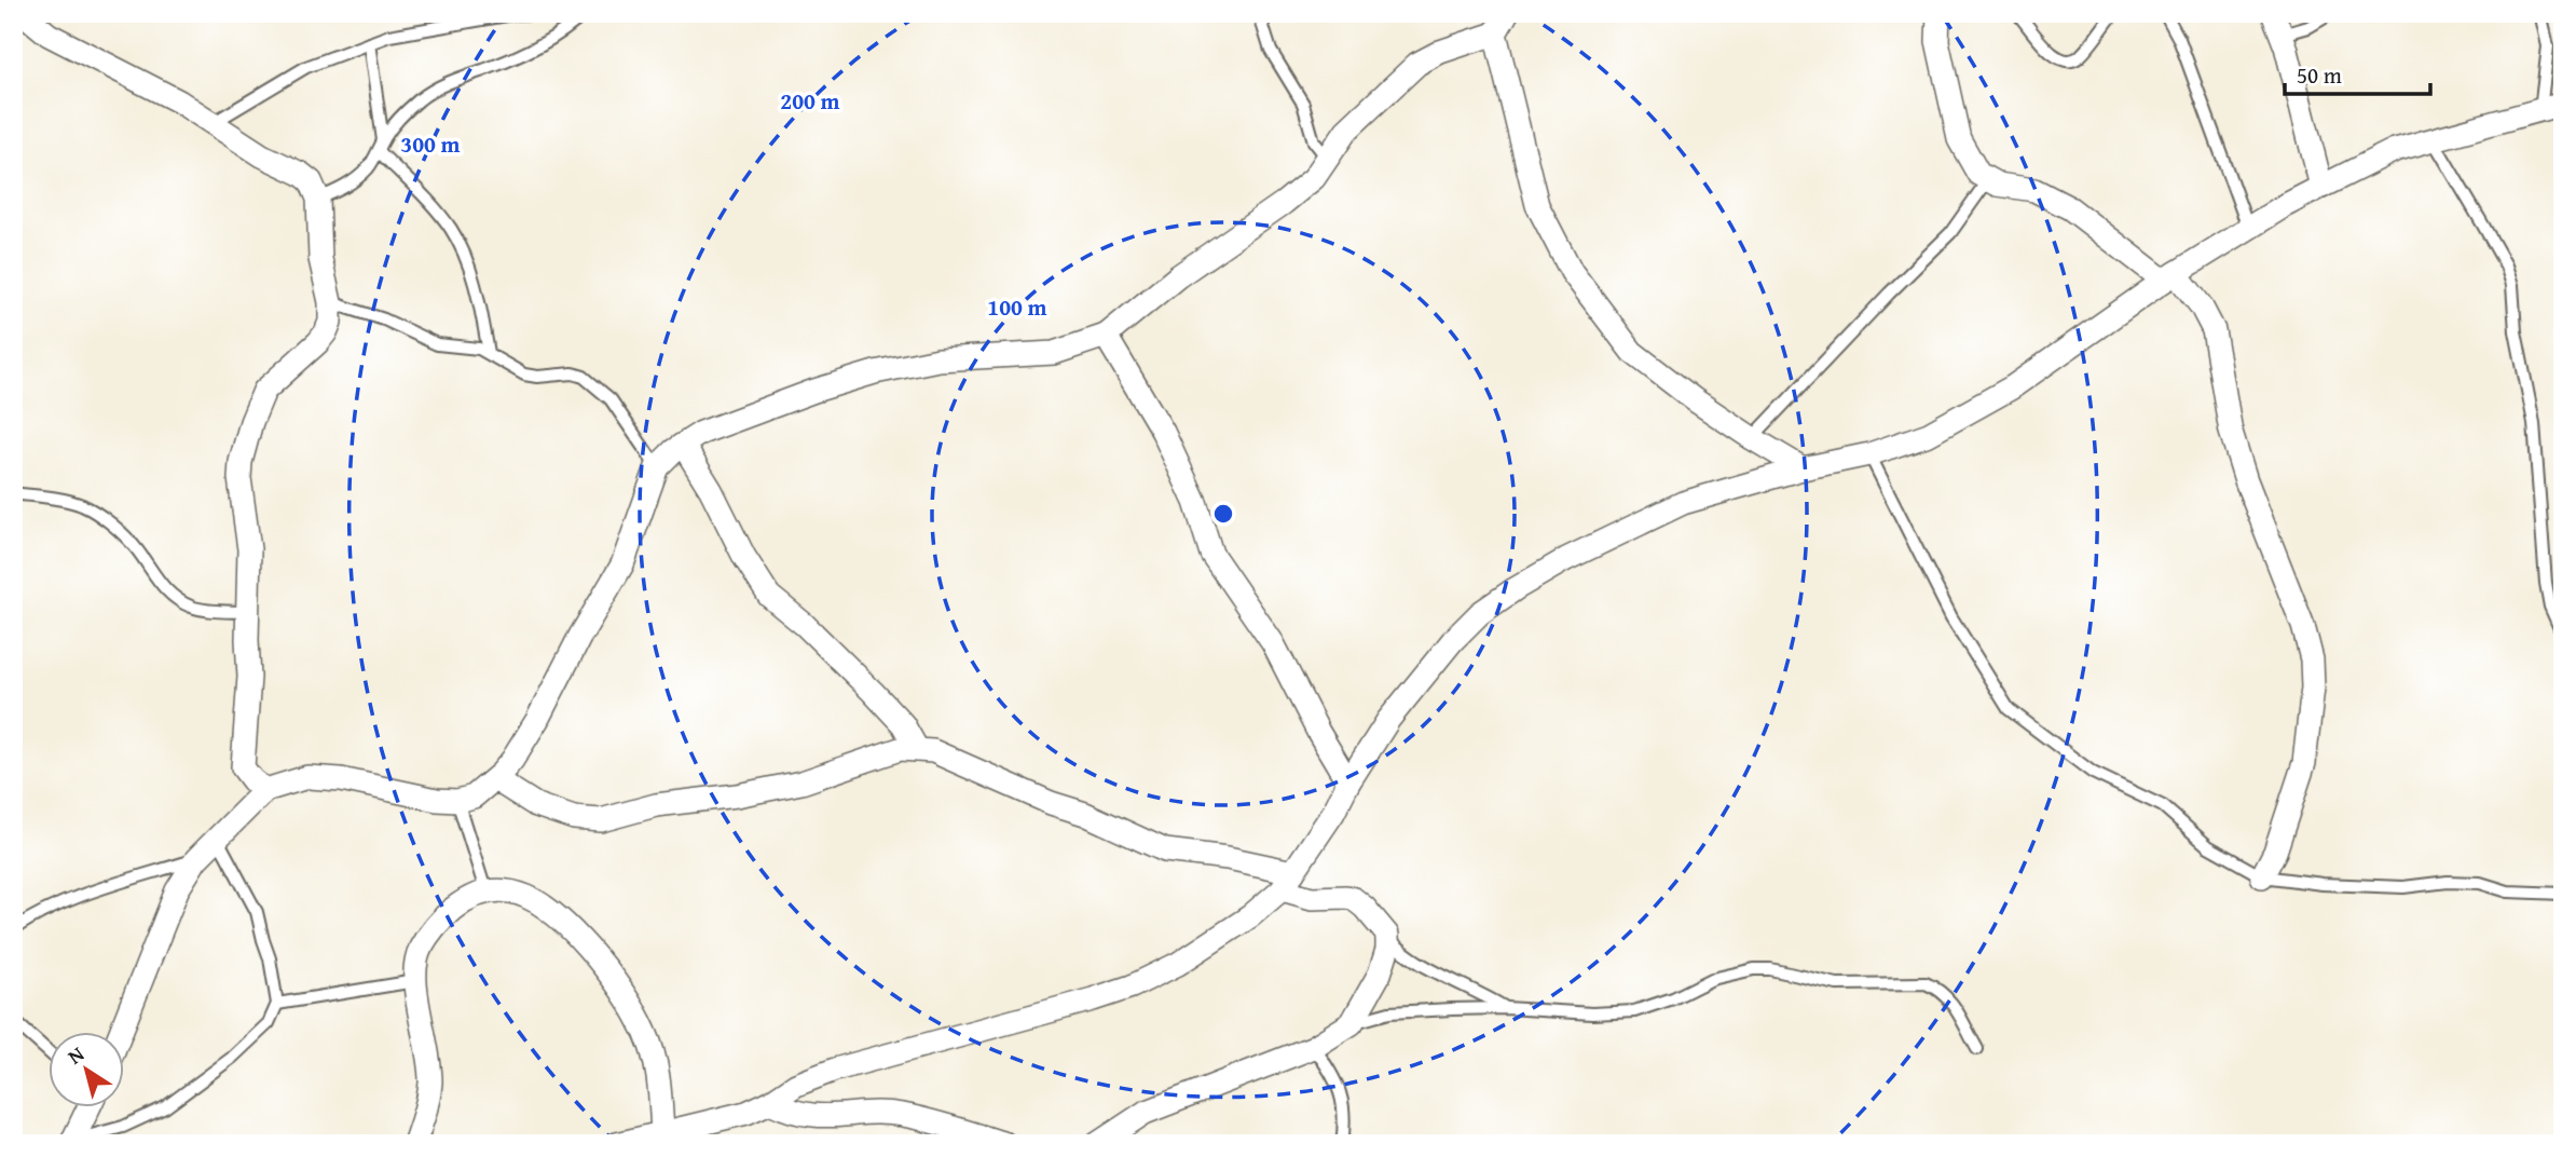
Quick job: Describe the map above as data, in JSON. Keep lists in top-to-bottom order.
{
  "scale_bar": "50 m",
  "north": "top left",
  "rings": ["200 m", "300 m", "100 m"]
}
